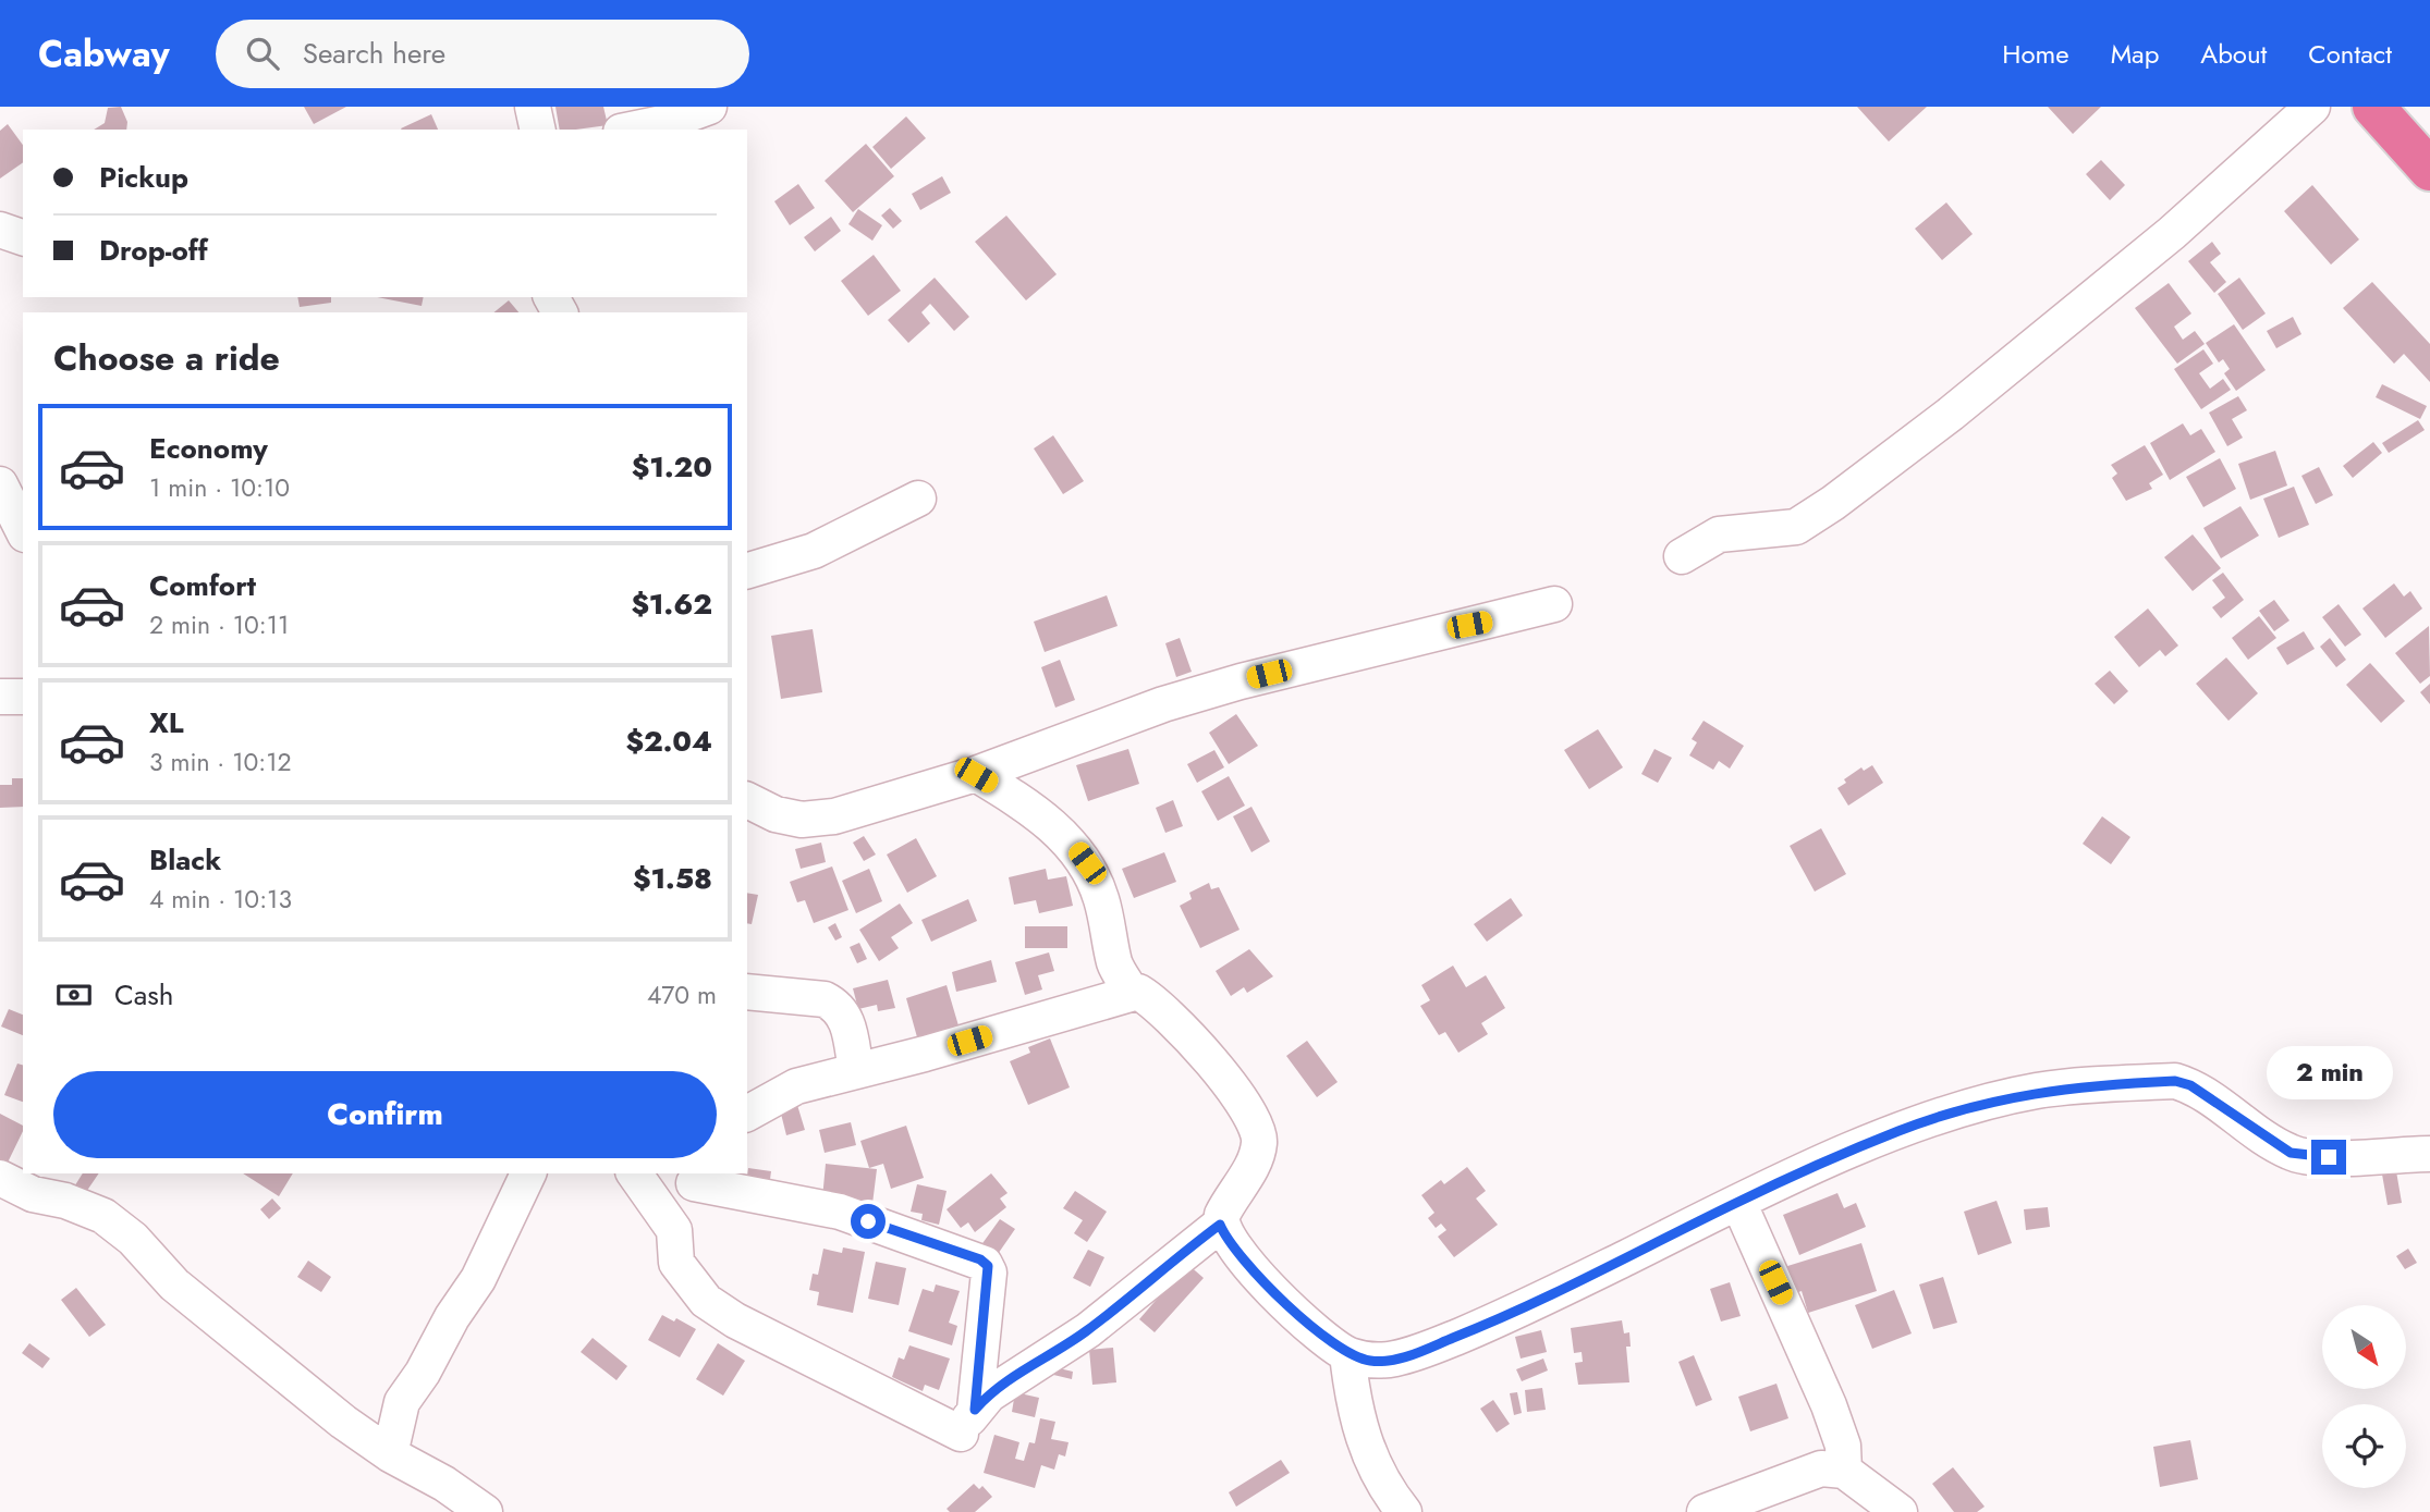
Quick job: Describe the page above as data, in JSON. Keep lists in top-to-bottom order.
{
  "north": "bottom right",
  "page": {
    "header": "Cabway",
    "search": "Search here",
    "nav": [
      "Home",
      "Map",
      "About",
      "Contact"
    ],
    "banner": ["Pickup", "Drop-off"],
    "heading": "Choose a ride",
    "list": [
      {
        "name": "Economy",
        "note": "1 min · 10:10",
        "value": "$1.20"
      },
      {
        "name": "Comfort",
        "note": "2 min · 10:11",
        "value": "$1.62"
      },
      {
        "name": "XL",
        "note": "3 min · 10:12",
        "value": "$2.04"
      },
      {
        "name": "Black",
        "note": "4 min · 10:13",
        "value": "$1.58"
      }
    ],
    "pay": ["Cash", "470 m"],
    "bubble": "2 min",
    "buttons": "Confirm"
  }
}
